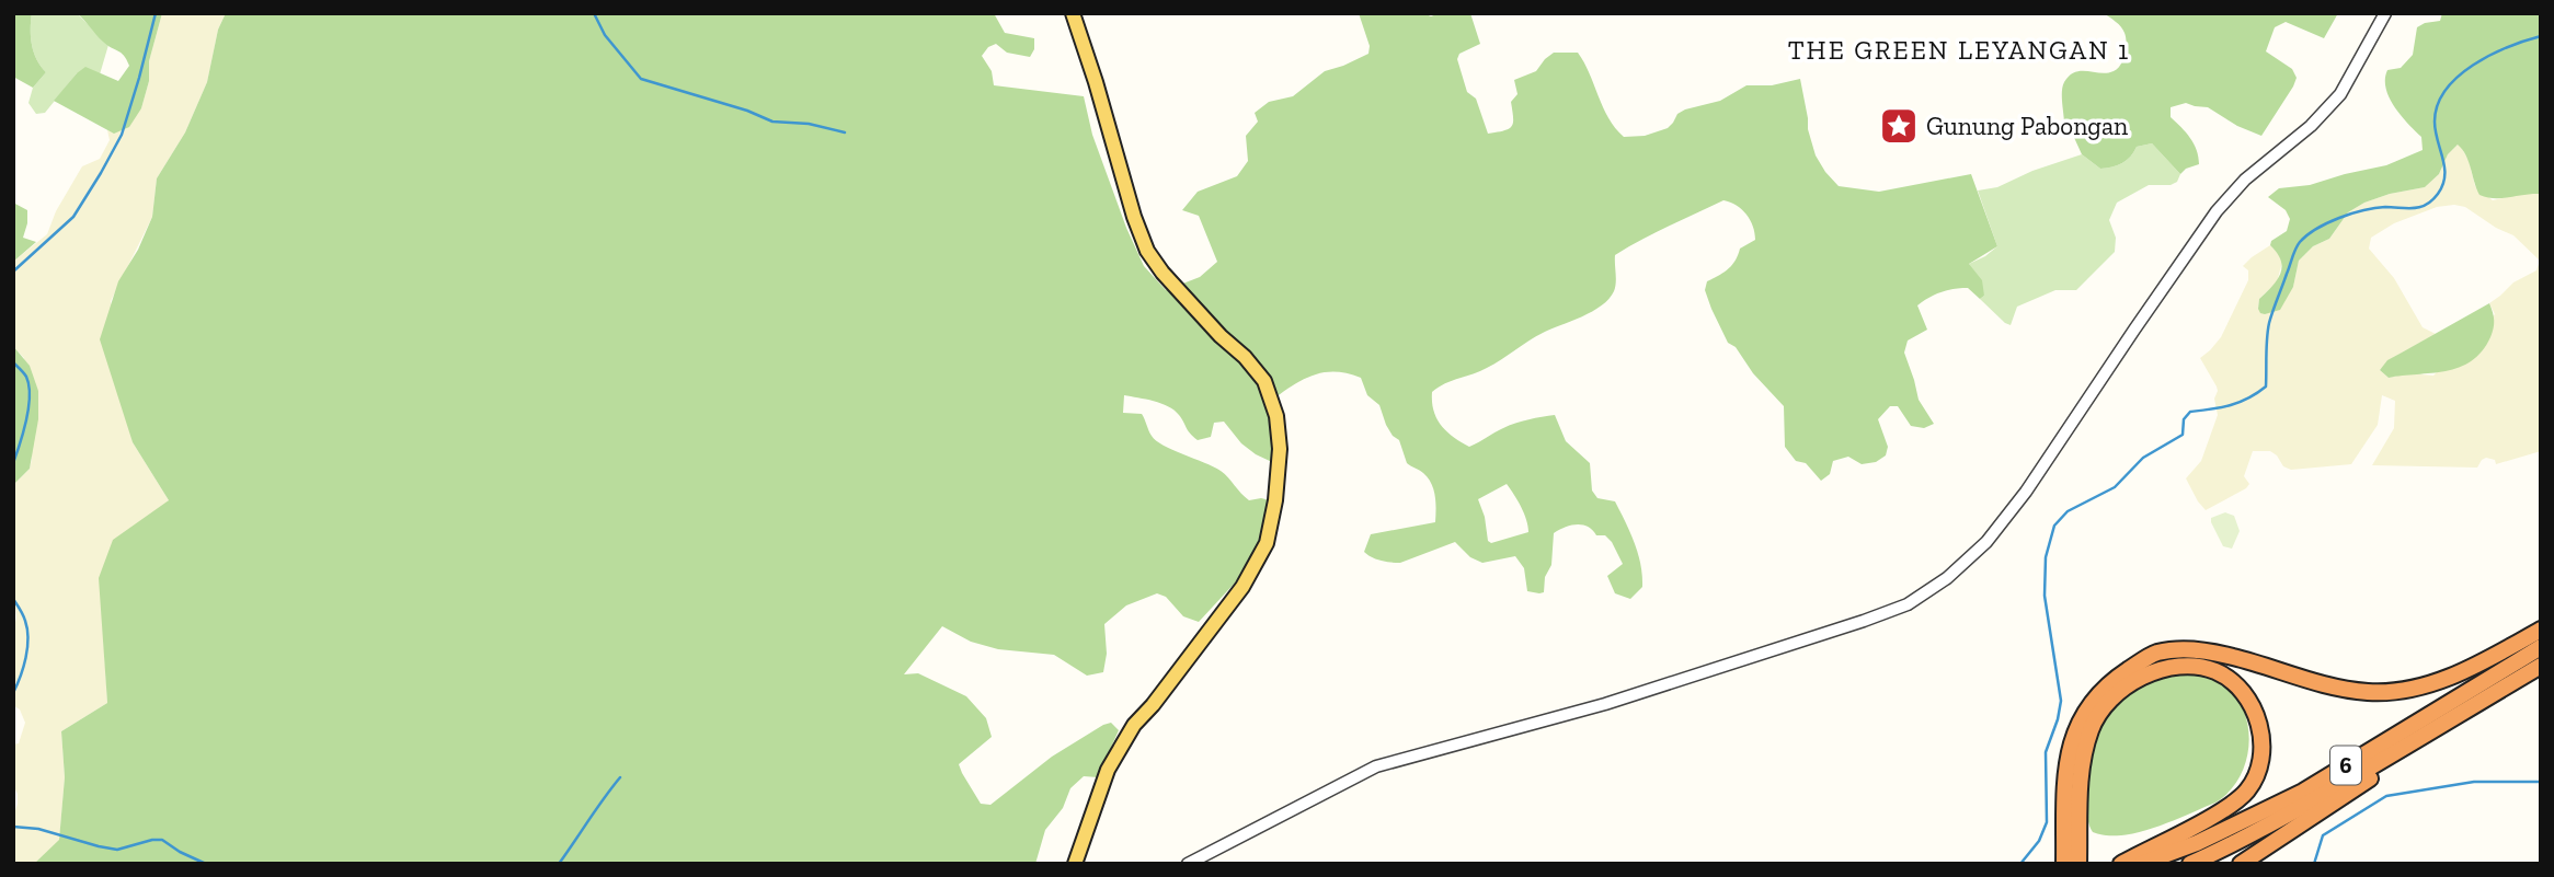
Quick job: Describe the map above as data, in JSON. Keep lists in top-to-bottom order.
{
  "streets": {
    "highway": ["6"]
  },
  "districts": ["THE GREEN LEYANGAN 1"],
  "places": {
    "place": ["Gunung Pabongan"]
  }
}
